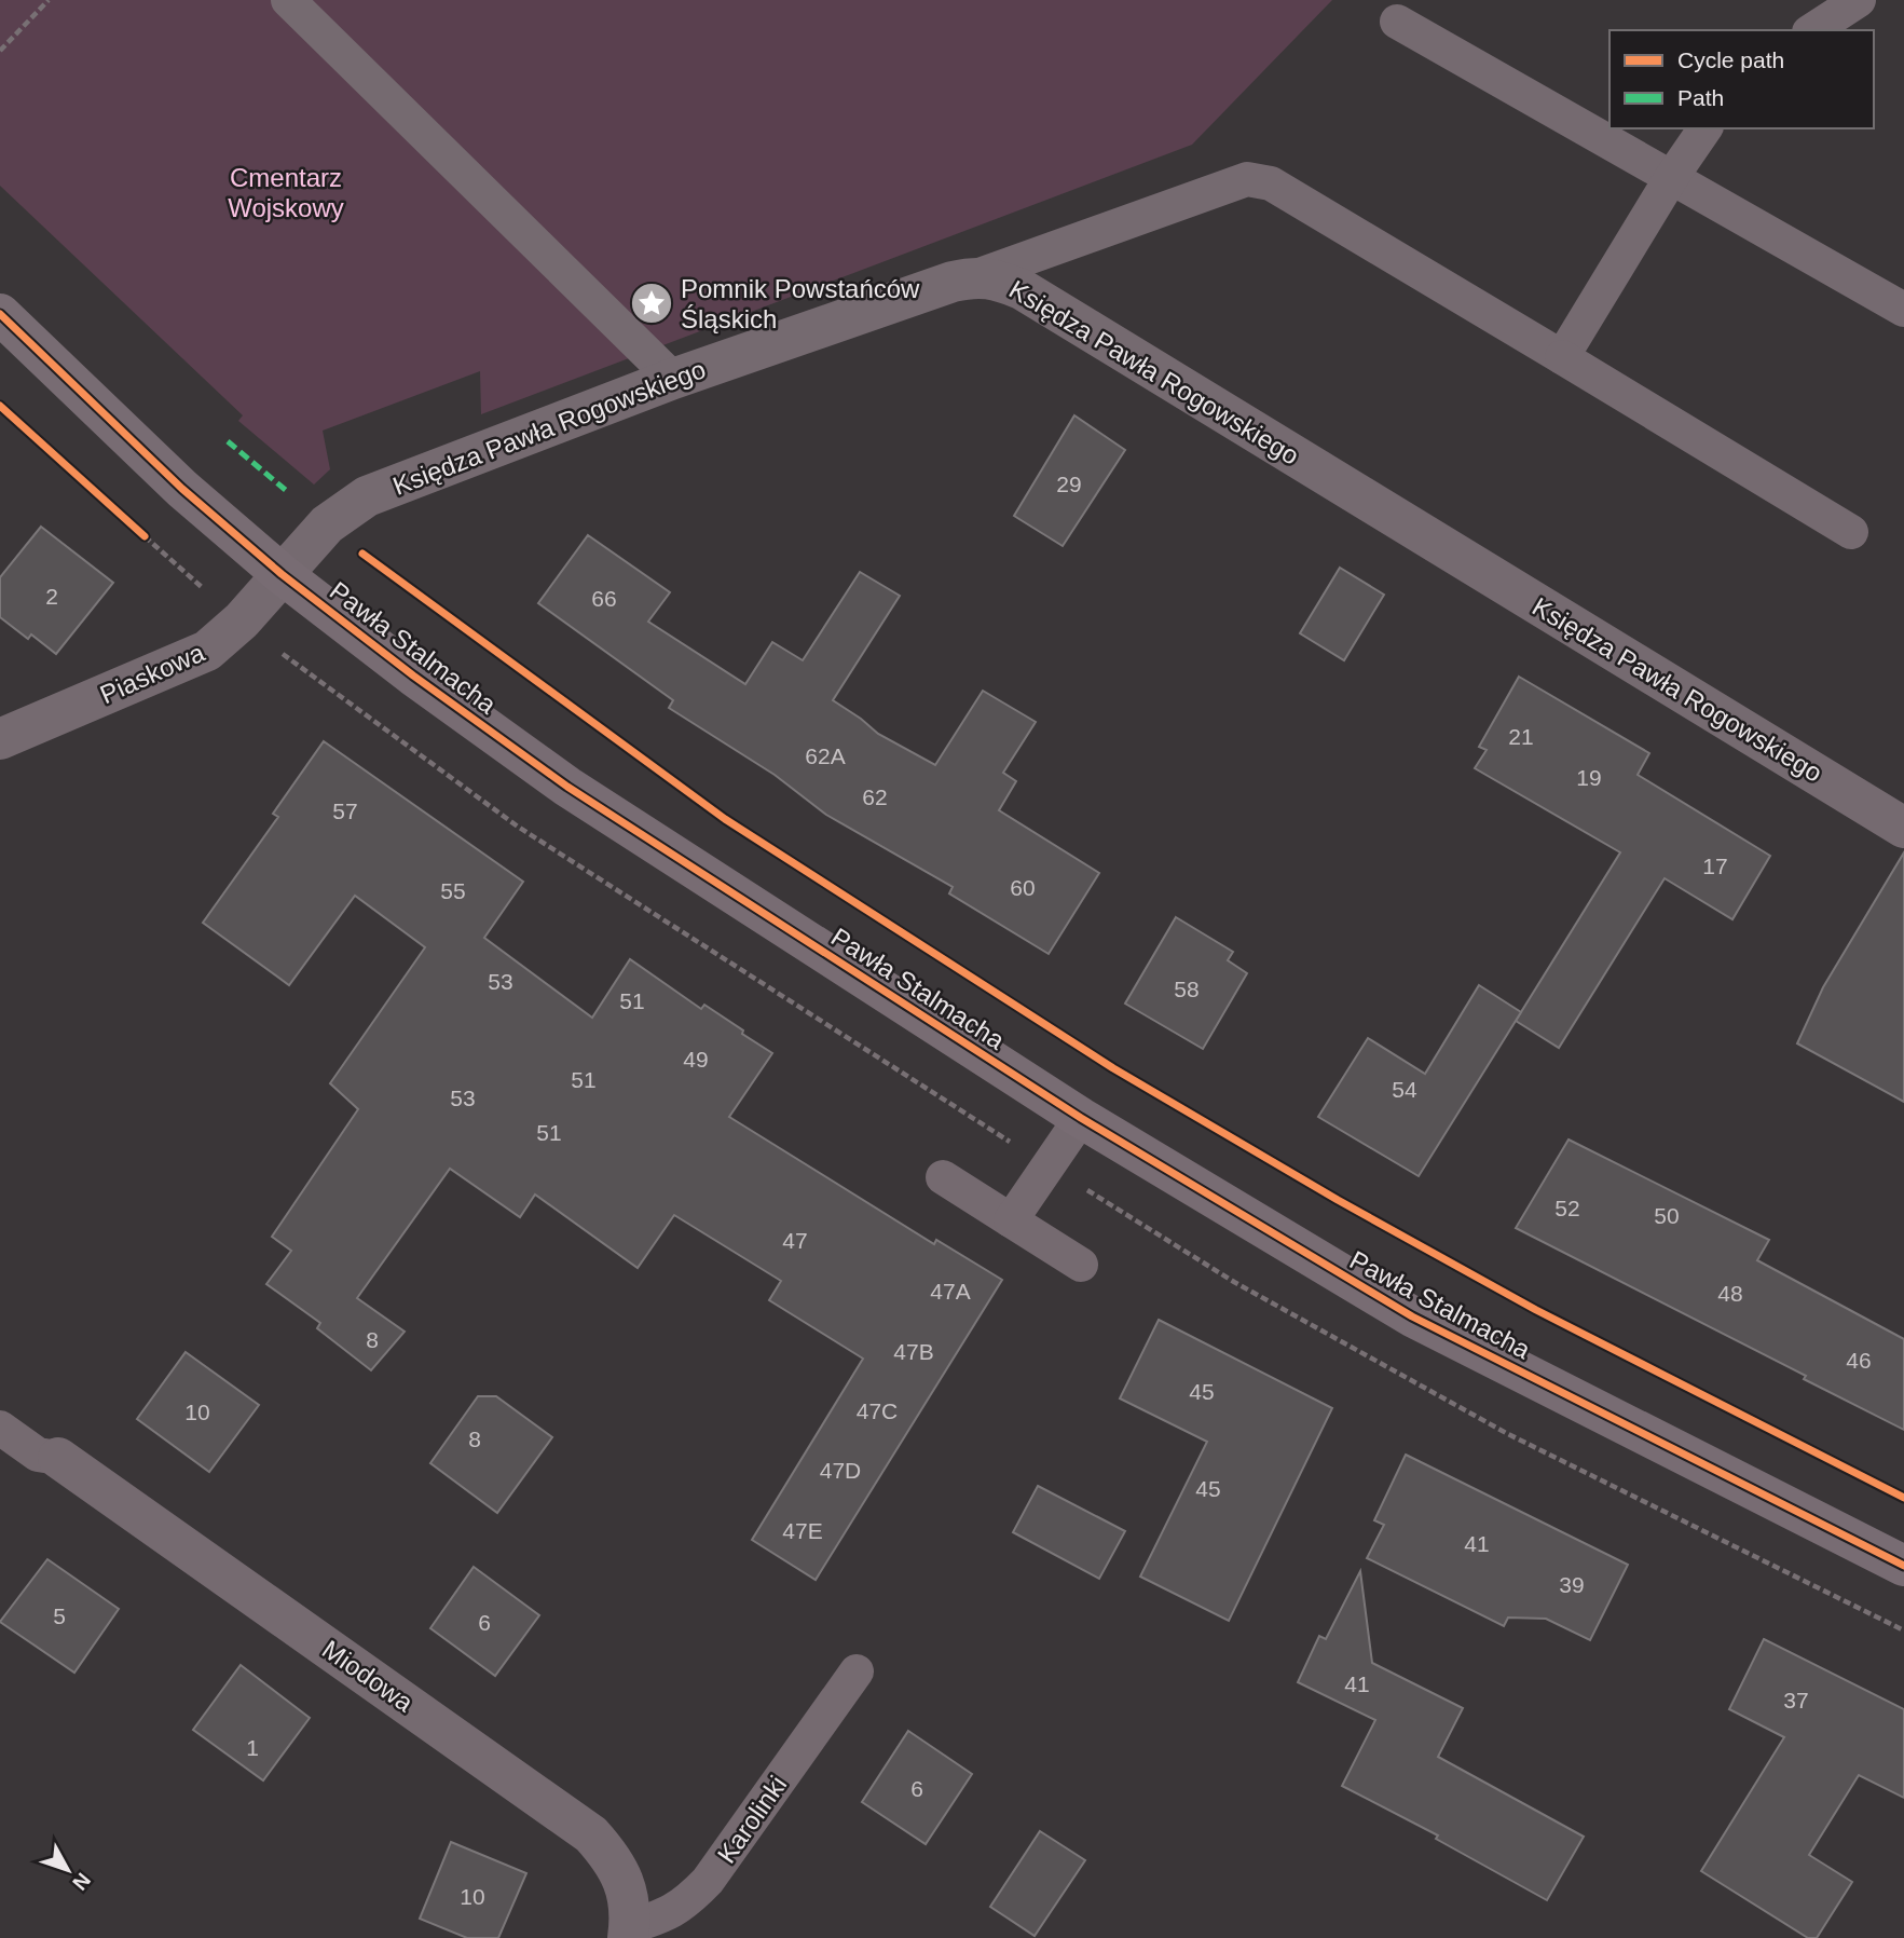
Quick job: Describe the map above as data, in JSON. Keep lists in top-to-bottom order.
{
  "streets": {
    "street": [
      "Księdza Pawła Rogowskiego",
      "Pawła Stalmacha",
      "Piaskowa",
      "Miodowa"
    ],
    "lane": ["Karolinki"]
  },
  "crossings": [
    ["Księdza Pawła Rogowskiego", "Pawła Stalmacha"],
    ["Księdza Pawła Rogowskiego", "Piaskowa"],
    ["Pawła Stalmacha", "Piaskowa"],
    ["Miodowa", "Karolinki"]
  ],
  "parks": ["Cmentarz Wojskowy"],
  "places": {
    "place": ["Pomnik Powstańców Śląskich"]
  },
  "house_numbers": [
    "29",
    "2",
    "66",
    "21",
    "62A",
    "19",
    "62",
    "57",
    "17",
    "60",
    "55",
    "53",
    "58",
    "51",
    "49",
    "51",
    "54",
    "53",
    "51",
    "52",
    "50",
    "47",
    "47A",
    "48",
    "8",
    "47B",
    "46",
    "45",
    "47C",
    "10",
    "8",
    "47D",
    "45",
    "47E",
    "41",
    "39",
    "5",
    "6",
    "41",
    "37",
    "1",
    "6",
    "10"
  ],
  "legend": ["Cycle path", "Path"],
  "north": "bottom right"
}
